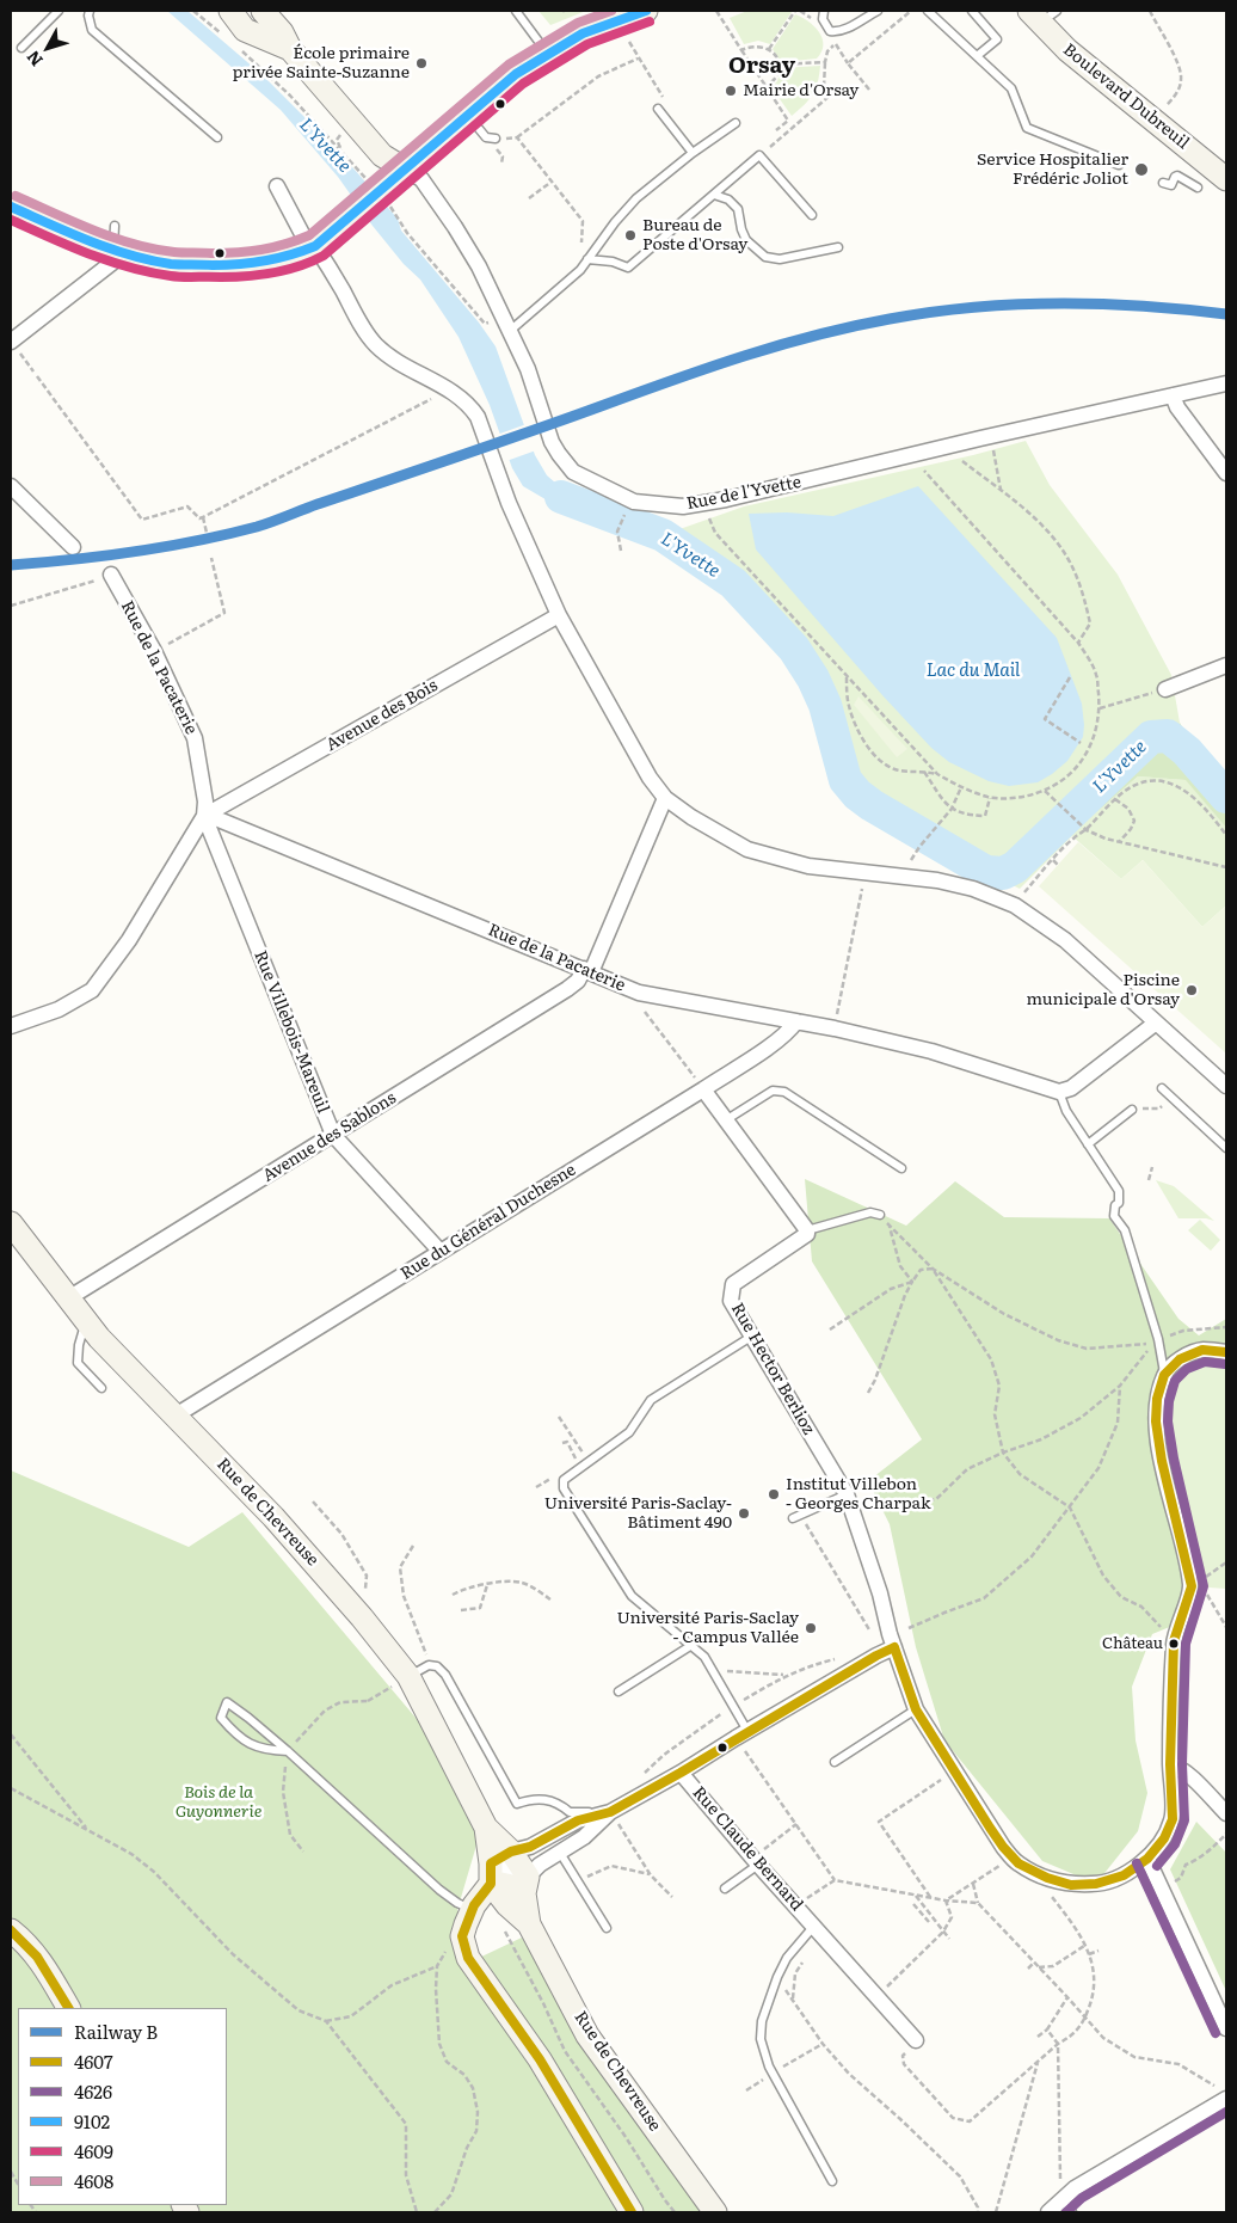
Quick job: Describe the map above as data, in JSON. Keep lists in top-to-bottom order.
{
  "streets": {
    "street": [
      "Boulevard Dubreuil",
      "Rue de l'Yvette",
      "Rue de la Pacaterie",
      "Avenue des Bois",
      "Rue Villebois-Mareuil",
      "Avenue des Sablons",
      "Rue du Général Duchesne",
      "Rue Hector Berlioz",
      "Rue de Chevreuse",
      "Rue Claude Bernard"
    ]
  },
  "crossings": [
    ["Rue de la Pacaterie", "Avenue des Bois"],
    ["Rue de la Pacaterie", "Rue Villebois-Mareuil"],
    ["Rue de la Pacaterie", "Avenue des Sablons"],
    ["Rue de la Pacaterie", "Rue du Général Duchesne"],
    ["Avenue des Bois", "Rue Villebois-Mareuil"],
    ["Rue Villebois-Mareuil", "Avenue des Sablons"],
    ["Rue Villebois-Mareuil", "Rue du Général Duchesne"],
    ["Avenue des Sablons", "Rue de Chevreuse"],
    ["Rue du Général Duchesne", "Rue de Chevreuse"]
  ],
  "districts": ["Orsay"],
  "water": ["L'Yvette", "Lac du Mail"],
  "parks": ["Bois de la Guyonnerie"],
  "places": [
    "École primaire privée Sainte-Suzanne",
    "Mairie d'Orsay",
    "Service Hospitalier Frédéric Joliot",
    "Bureau de Poste d'Orsay",
    "Piscine municipale d'Orsay",
    "Institut Villebon - Georges Charpak",
    "Université Paris-Saclay- Bâtiment 490",
    "Université Paris-Saclay - Campus Vallée",
    "Château"
  ],
  "lines": [
    "transit line 9102",
    "transit line 4608",
    "transit line 4609",
    "rail line B",
    "transit line 4607",
    "transit line 4626"
  ],
  "legend": [
    "Railway B",
    "4607",
    "4626",
    "9102",
    "4609",
    "4608"
  ],
  "north": "bottom left"
}
